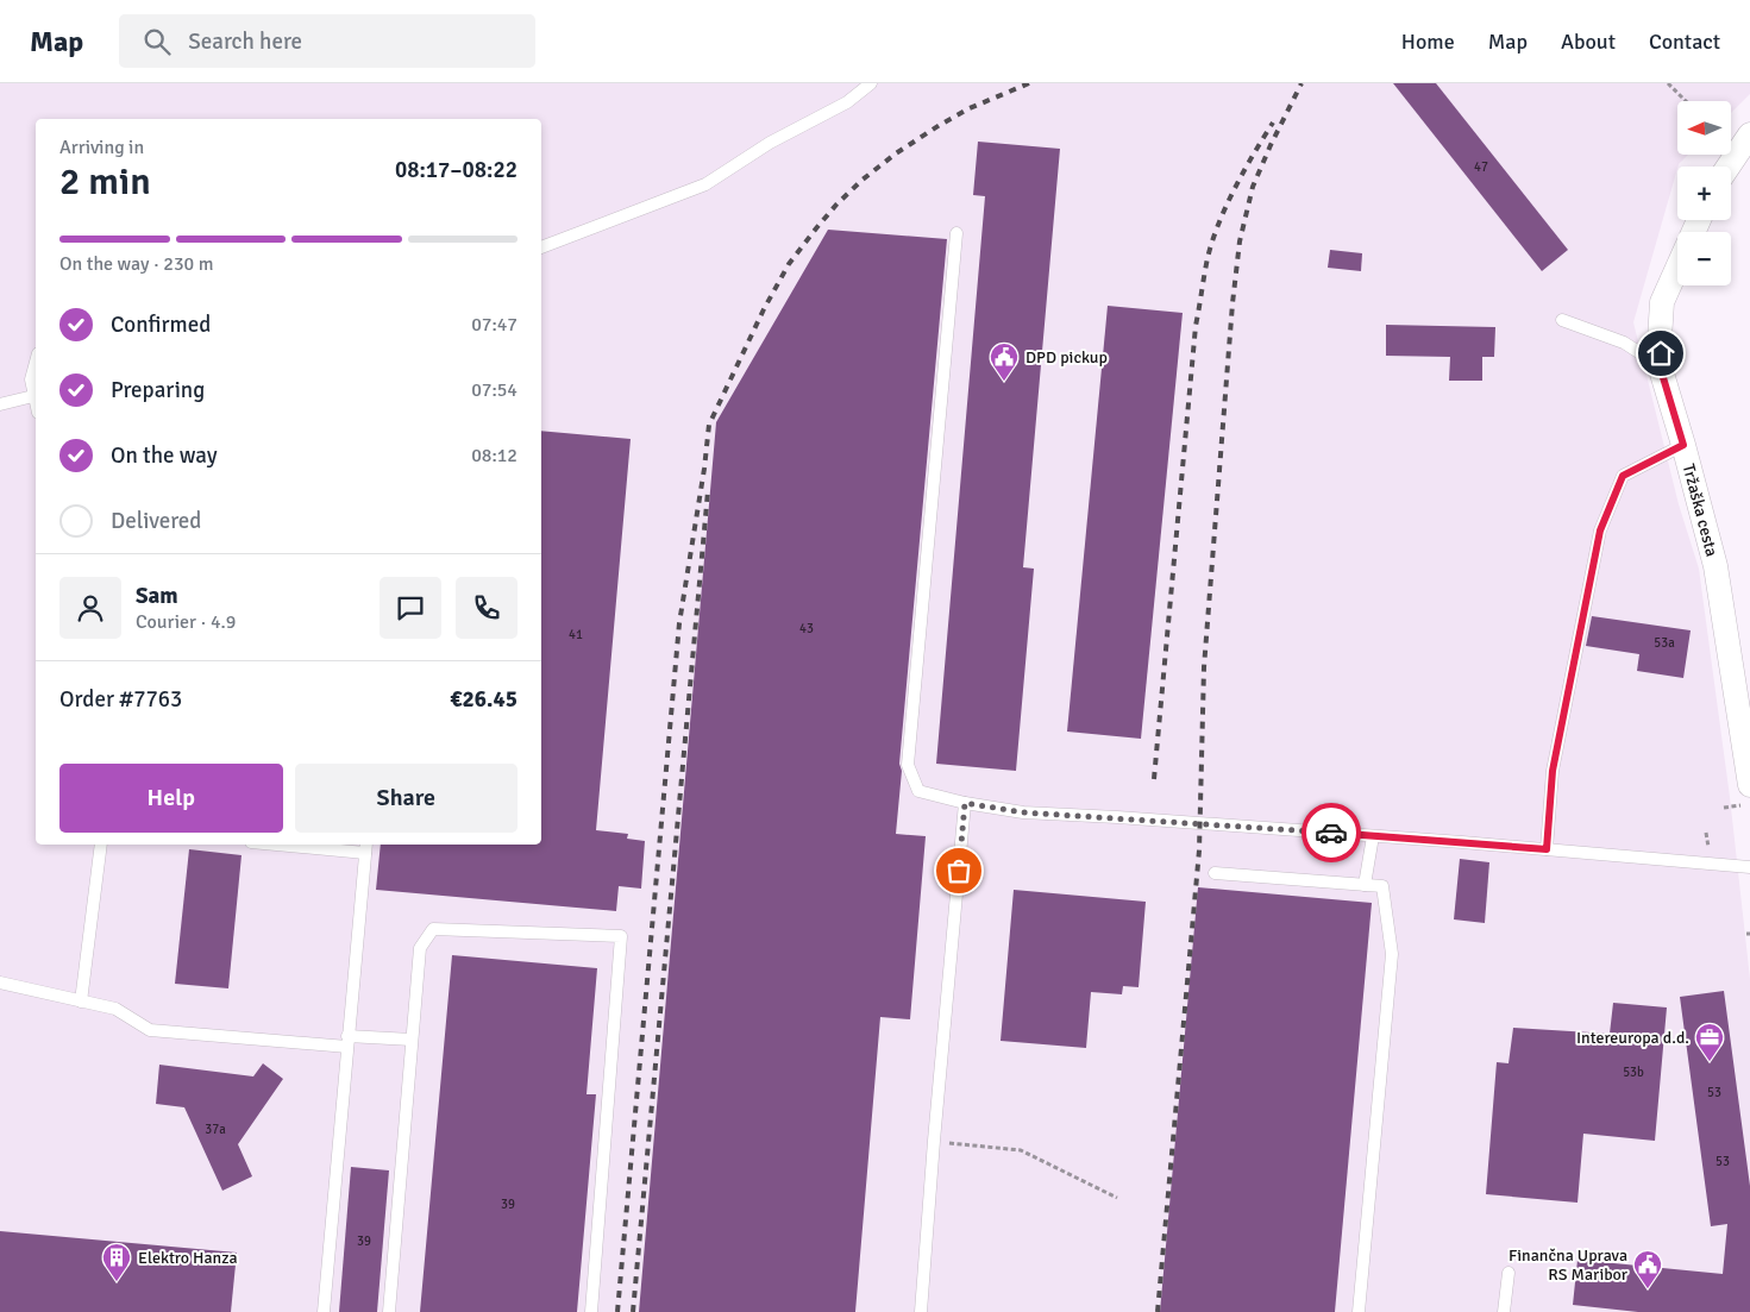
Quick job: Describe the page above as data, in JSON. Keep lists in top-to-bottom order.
{
  "streets": {
    "street": ["Tržaška cesta"]
  },
  "places": {
    "public building": ["DPD pickup", "Finančna Uprava RS Maribor"],
    "office": ["Intereuropa d.d."],
    "building": ["Elektro Hanza"]
  },
  "house_numbers": [
    "47",
    "43",
    "41",
    "53a",
    "53b",
    "53",
    "37a",
    "53",
    "39",
    "39"
  ],
  "north": "left",
  "page": {
    "header": "Map",
    "search": "Search here",
    "nav": [
      "Home",
      "Map",
      "About",
      "Contact"
    ],
    "map_buttons": ["+", "−"],
    "heading": ["2 min", "Arriving in", "08:17–08:22"],
    "panel": [
      "Sam",
      "Courier · 4.9",
      "Order #7763",
      "€26.45"
    ],
    "bar": "On the way · 230 m",
    "list": [
      ["Confirmed", "07:47"],
      ["Preparing", "07:54"],
      ["On the way", "08:12"],
      "Delivered"
    ],
    "buttons": ["Help", "Share"]
  }
}
